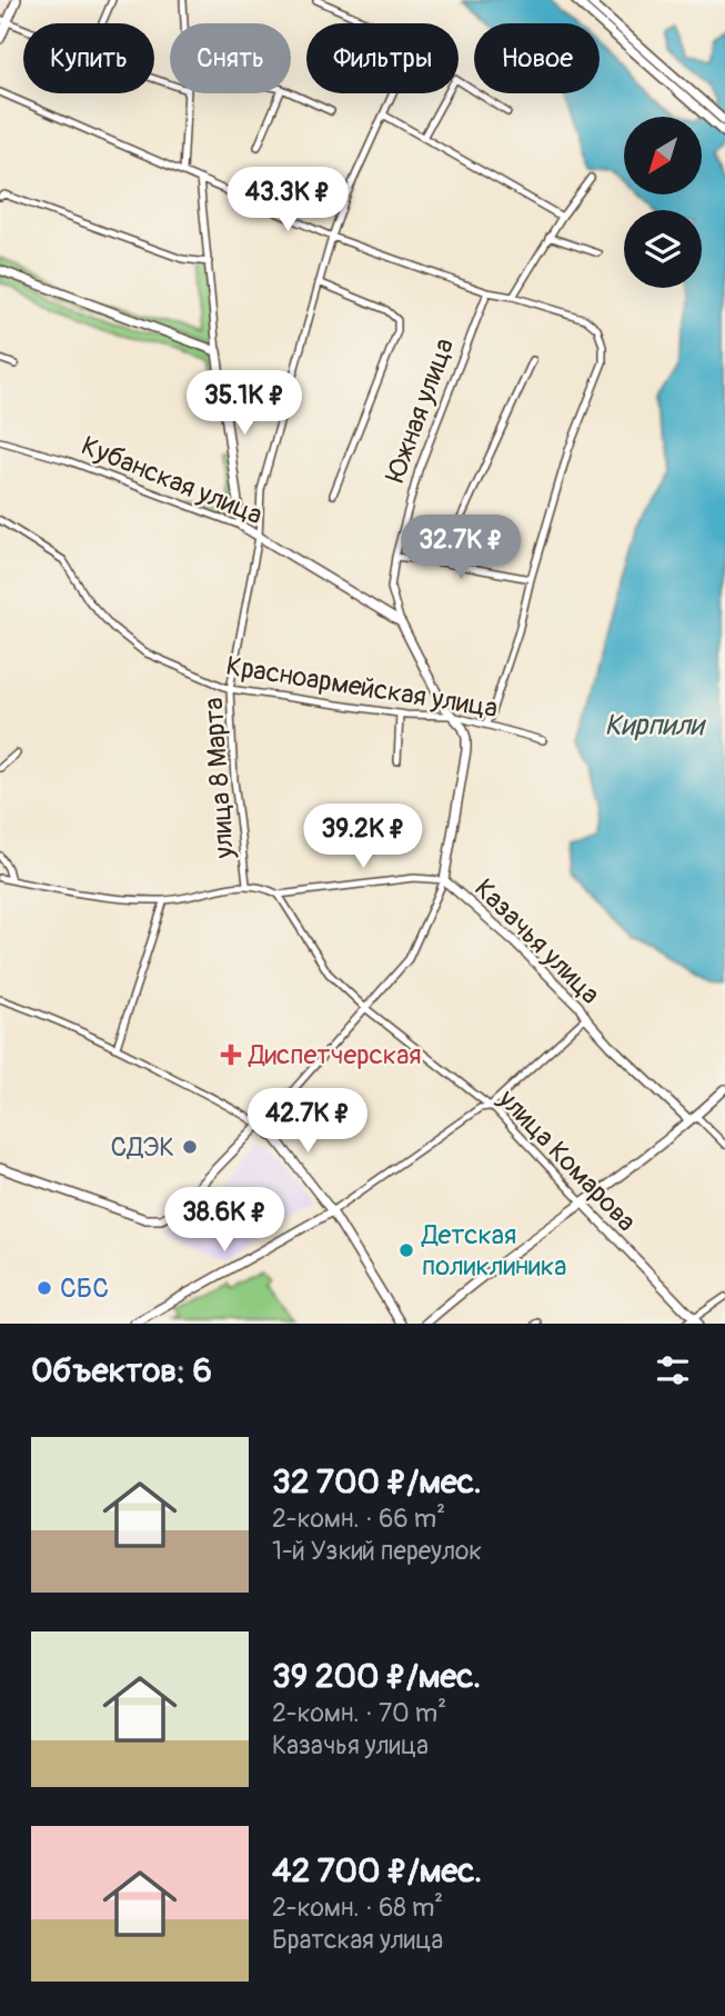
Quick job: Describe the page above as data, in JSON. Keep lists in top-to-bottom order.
{
  "streets": {
    "main road": [
      "Южная улица",
      "Кубанская улица",
      "Казачья улица",
      "улица Комарова"
    ],
    "street": ["Красноармейская улица", "улица 8 Марта"]
  },
  "crossings": [
    ["Южная улица", "Кубанская улица"],
    ["Южная улица", "Красноармейская улица"],
    ["Южная улица", "Казачья улица"],
    ["Кубанская улица", "улица 8 Марта"],
    ["Красноармейская улица", "улица 8 Марта"],
    ["улица 8 Марта", "Казачья улица"],
    ["Казачья улица", "улица Комарова"]
  ],
  "water": ["Кирпили"],
  "places": {
    "health": ["Диспетчерская"],
    "other": ["СДЭК", "Детская поликлиника", "СБС"]
  },
  "north": "bottom left",
  "page": {
    "chip": [
      "Купить",
      "Снять",
      "Фильтры",
      "Новое"
    ],
    "price": [
      "43.3K ₽",
      "35.1K ₽",
      "32.7K ₽",
      "39.2K ₽",
      "42.7K ₽",
      "38.6K ₽"
    ],
    "heading": "Объектов: 6",
    "list": [
      {
        "name": "32 700 ₽/мес.",
        "note": "2-комн. · 66 m² · 1-й Узкий переулок"
      },
      {
        "name": "39 200 ₽/мес.",
        "note": "2-комн. · 70 m² · Казачья улица"
      },
      {
        "name": "42 700 ₽/мес.",
        "note": "2-комн. · 68 m² · Братская улица"
      }
    ]
  }
}
